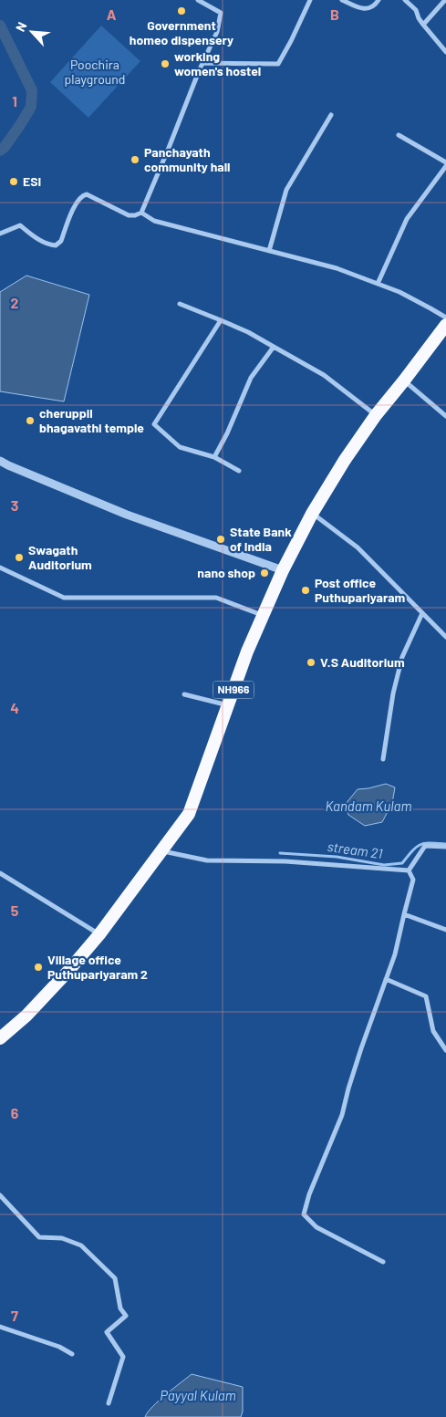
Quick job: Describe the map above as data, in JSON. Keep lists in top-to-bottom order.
{
  "streets": {
    "highway": ["NH966"]
  },
  "water": ["Kandam Kulam", "stream 21", "Payyal Kulam"],
  "parks": ["Poochira playground"],
  "places": [
    "Government homeo dispensery",
    "working women's hostel",
    "Panchayath community hall",
    "ESI",
    "cheruppil bhagavathi temple",
    "State Bank of India",
    "Swagath Auditorium",
    "nano shop",
    "Post office Puthupariyaram",
    "V.S Auditorium",
    "Village office Puthupariyaram 2"
  ],
  "north": "top left",
  "grid": {
    "columns": ["A", "B"],
    "rows": [
      "1",
      "2",
      "3",
      "4",
      "5",
      "6",
      "7"
    ]
  }
}
